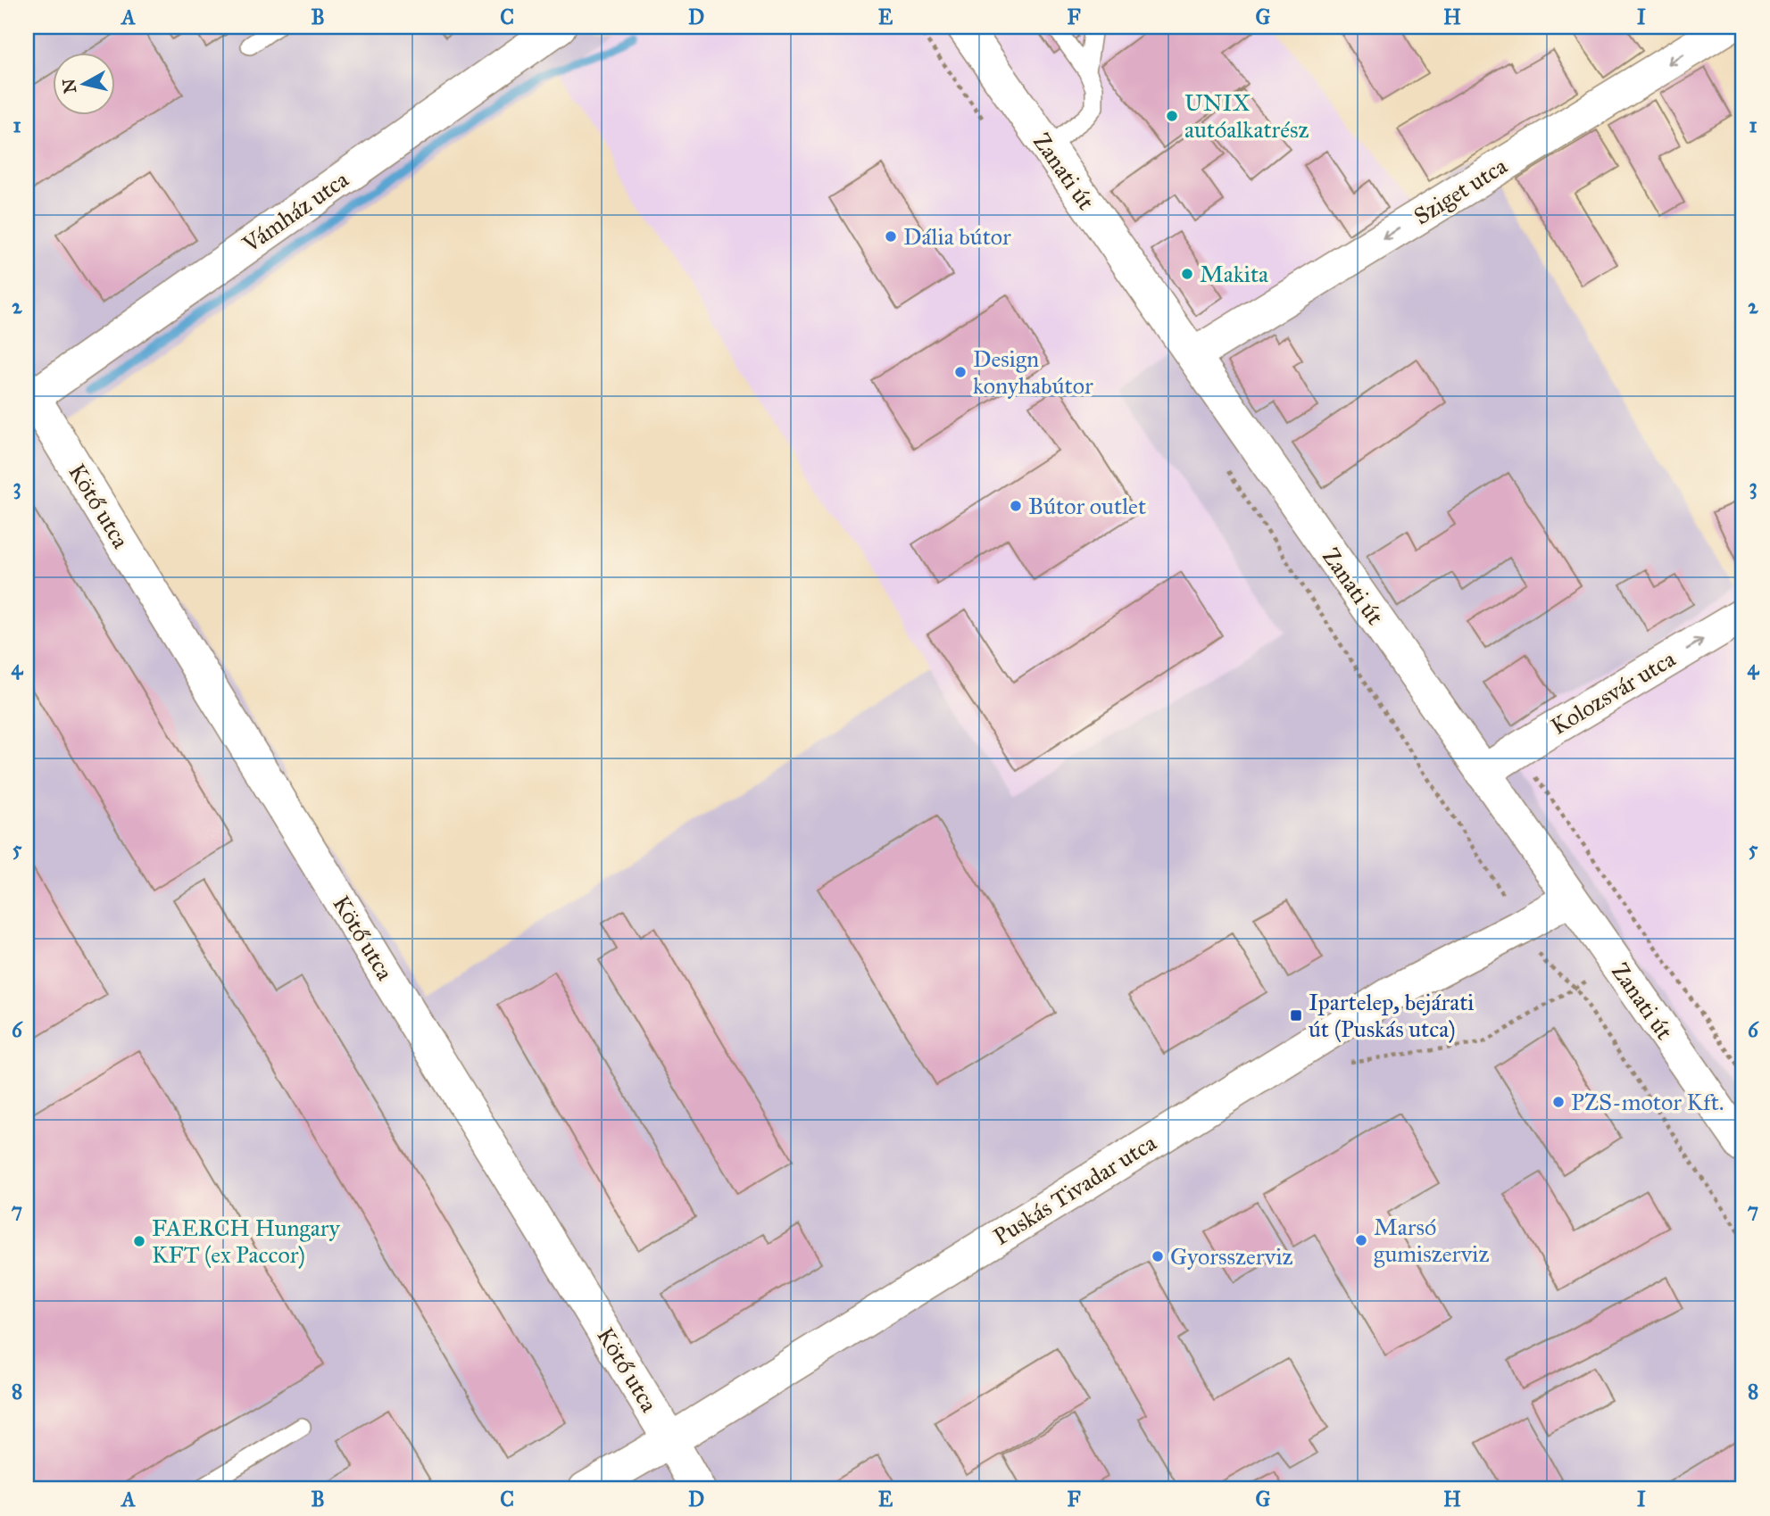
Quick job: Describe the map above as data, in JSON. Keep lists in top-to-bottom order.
{
  "streets": {
    "street": [
      "Zanati út",
      "Sziget utca",
      "Vámház utca",
      "Kötő utca",
      "Kolozsvár utca",
      "Puskás Tivadar utca"
    ]
  },
  "crossings": [
    ["Zanati út", "Sziget utca"],
    ["Zanati út", "Kolozsvár utca"],
    ["Zanati út", "Puskás Tivadar utca"],
    ["Vámház utca", "Kötő utca"],
    ["Kötő utca", "Puskás Tivadar utca"]
  ],
  "one_way": ["Sziget utca", "Kolozsvár utca"],
  "places": {
    "other": [
      "UNIX autóalkatrész",
      "Dália bútor",
      "Makita",
      "Design konyhabútor",
      "Bútor outlet",
      "PZS-motor Kft.",
      "Marsó gumiszerviz",
      "FAERCH Hungary KFT (ex Paccor)",
      "Gyorsszerviz"
    ],
    "transit": ["Ipartelep, bejárati út (Puskás utca)"]
  },
  "north": "left",
  "grid": {
    "columns": [
      "A",
      "B",
      "C",
      "D",
      "E",
      "F",
      "G",
      "H",
      "I"
    ],
    "rows": [
      "1",
      "2",
      "3",
      "4",
      "5",
      "6",
      "7",
      "8"
    ]
  }
}
